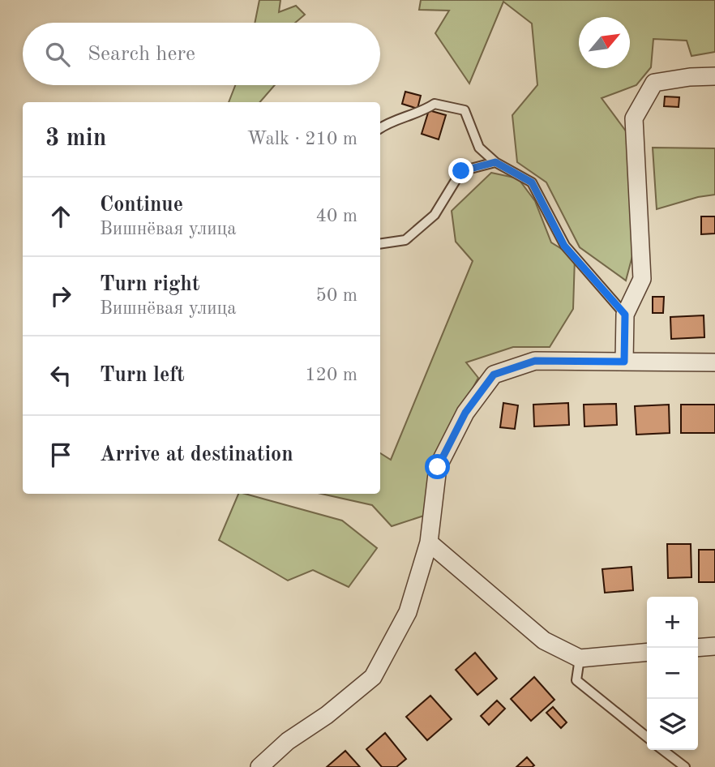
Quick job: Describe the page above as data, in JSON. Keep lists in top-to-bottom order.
{
  "north": "top right",
  "page": {
    "search": "Search here",
    "heading": ["3 min", "Walk · 210 m"],
    "list": [
      ["Continue", "Вишнёвая улица", "40 m"],
      ["Turn right", "Вишнёвая улица", "50 m"],
      ["Turn left", "120 m"],
      "Arrive at destination"
    ],
    "map_buttons": ["+", "−"]
  }
}
